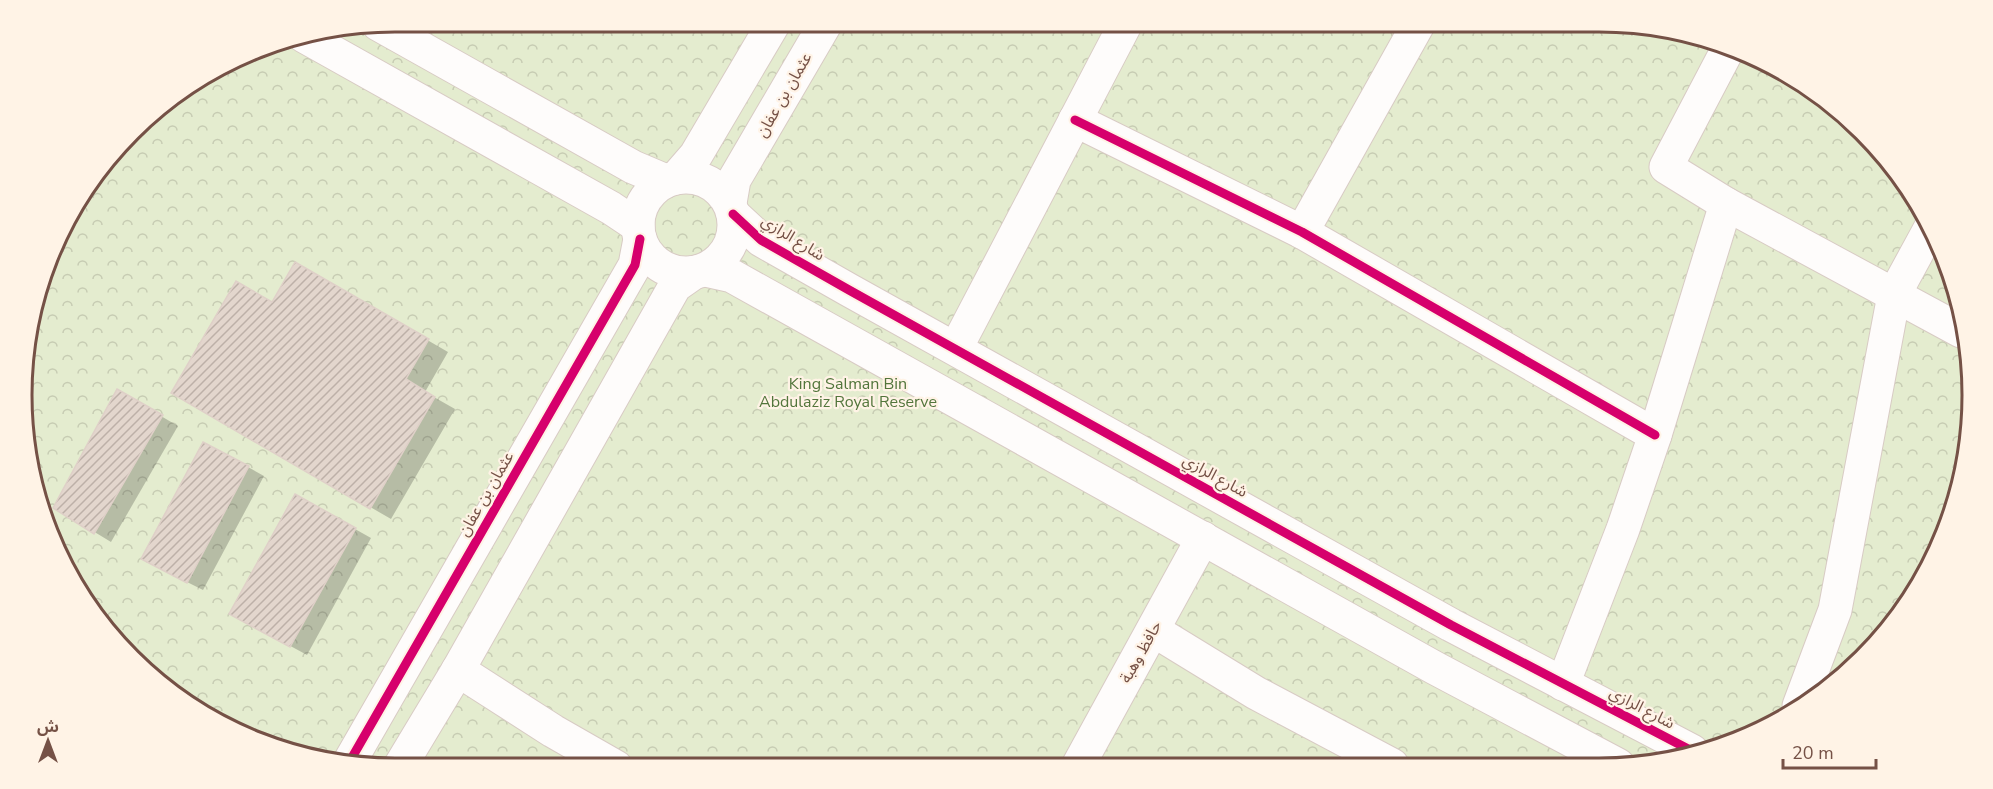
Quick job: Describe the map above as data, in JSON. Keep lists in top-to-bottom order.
{
  "streets": {
    "street": ["عثمان بن عفان", "شارع الرازي", "حافظ وهبة"]
  },
  "crossings": [
    ["عثمان بن عفان", "شارع الرازي"]
  ],
  "parks": ["King Salman Bin Abdulaziz Royal Reserve"],
  "scale_bar": "20 m",
  "north": "top"
}
